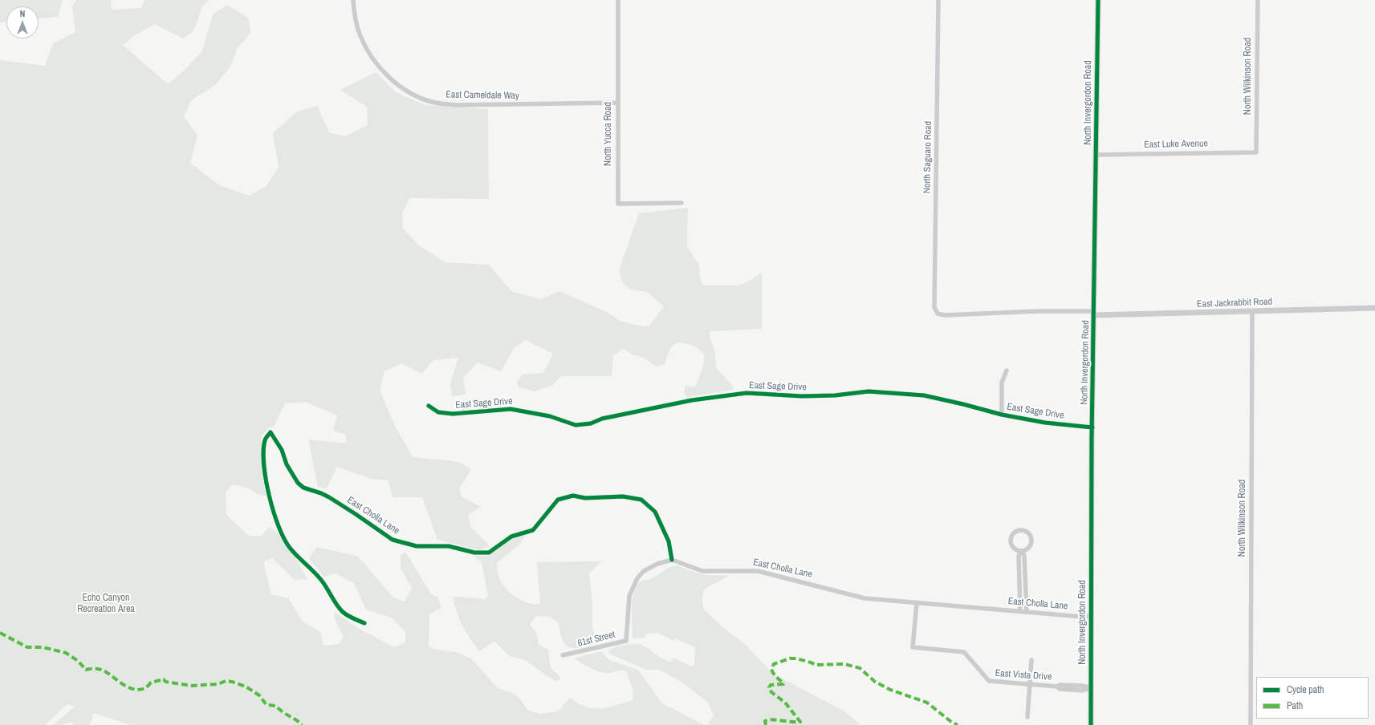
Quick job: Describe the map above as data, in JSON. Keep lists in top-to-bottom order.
{
  "streets": {
    "street": [
      "North Wilkinson Road",
      "East Cameldale Way",
      "North Invergordon Road",
      "North Yucca Road",
      "East Luke Avenue",
      "North Saguaro Road",
      "East Jackrabbit Road",
      "East Sage Drive",
      "East Cholla Lane",
      "61st Street",
      "East Vista Drive"
    ]
  },
  "crossings": [
    ["North Wilkinson Road", "East Luke Avenue"],
    ["North Wilkinson Road", "East Jackrabbit Road"],
    ["East Cameldale Way", "North Yucca Road"],
    ["North Invergordon Road", "East Luke Avenue"],
    ["North Invergordon Road", "East Jackrabbit Road"],
    ["North Invergordon Road", "East Sage Drive"],
    ["North Invergordon Road", "East Cholla Lane"],
    ["North Invergordon Road", "East Vista Drive"],
    ["North Saguaro Road", "East Jackrabbit Road"],
    ["East Cholla Lane", "61st Street"],
    ["East Cholla Lane", "East Vista Drive"]
  ],
  "parks": ["Echo Canyon Recreation Area"],
  "legend": ["Cycle path", "Path"],
  "north": "top"
}
